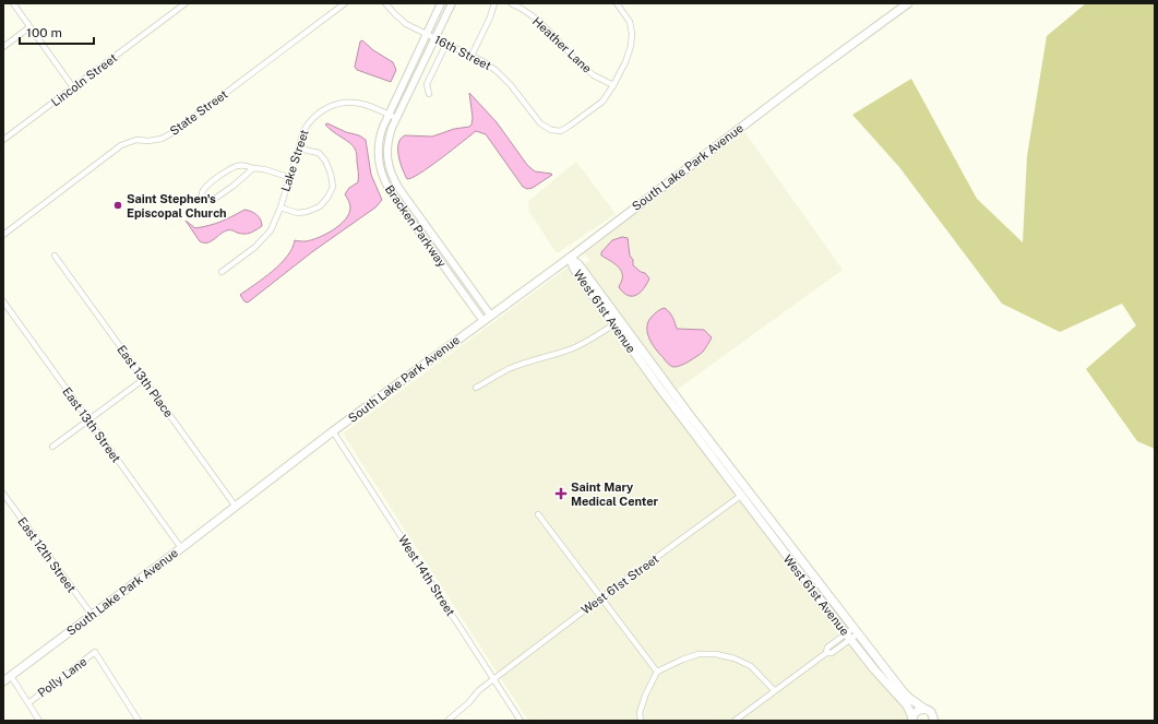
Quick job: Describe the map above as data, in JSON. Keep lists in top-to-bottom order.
{
  "streets": {
    "main road": ["South Lake Park Avenue", "West 61st Avenue"],
    "street": [
      "Heather Lane",
      "16th Street",
      "Lincoln Street",
      "State Street",
      "Lake Street",
      "Bracken Parkway",
      "East 13th Place",
      "East 13th Street",
      "East 12th Street",
      "West 14th Street",
      "West 61st Street",
      "Polly Lane"
    ]
  },
  "crossings": [
    ["Heather Lane", "16th Street"],
    ["16th Street", "Bracken Parkway"],
    ["Lake Street", "Bracken Parkway"],
    ["South Lake Park Avenue", "Bracken Parkway"],
    ["South Lake Park Avenue", "West 61st Avenue"],
    ["South Lake Park Avenue", "East 13th Place"],
    ["South Lake Park Avenue", "East 13th Street"],
    ["South Lake Park Avenue", "East 12th Street"],
    ["South Lake Park Avenue", "West 14th Street"],
    ["West 61st Avenue", "West 61st Street"],
    ["West 14th Street", "West 61st Street"]
  ],
  "places": {
    "other": ["Saint Stephen's Episcopal Church"],
    "health": ["Saint Mary Medical Center"]
  },
  "scale_bar": "100 m"
}
